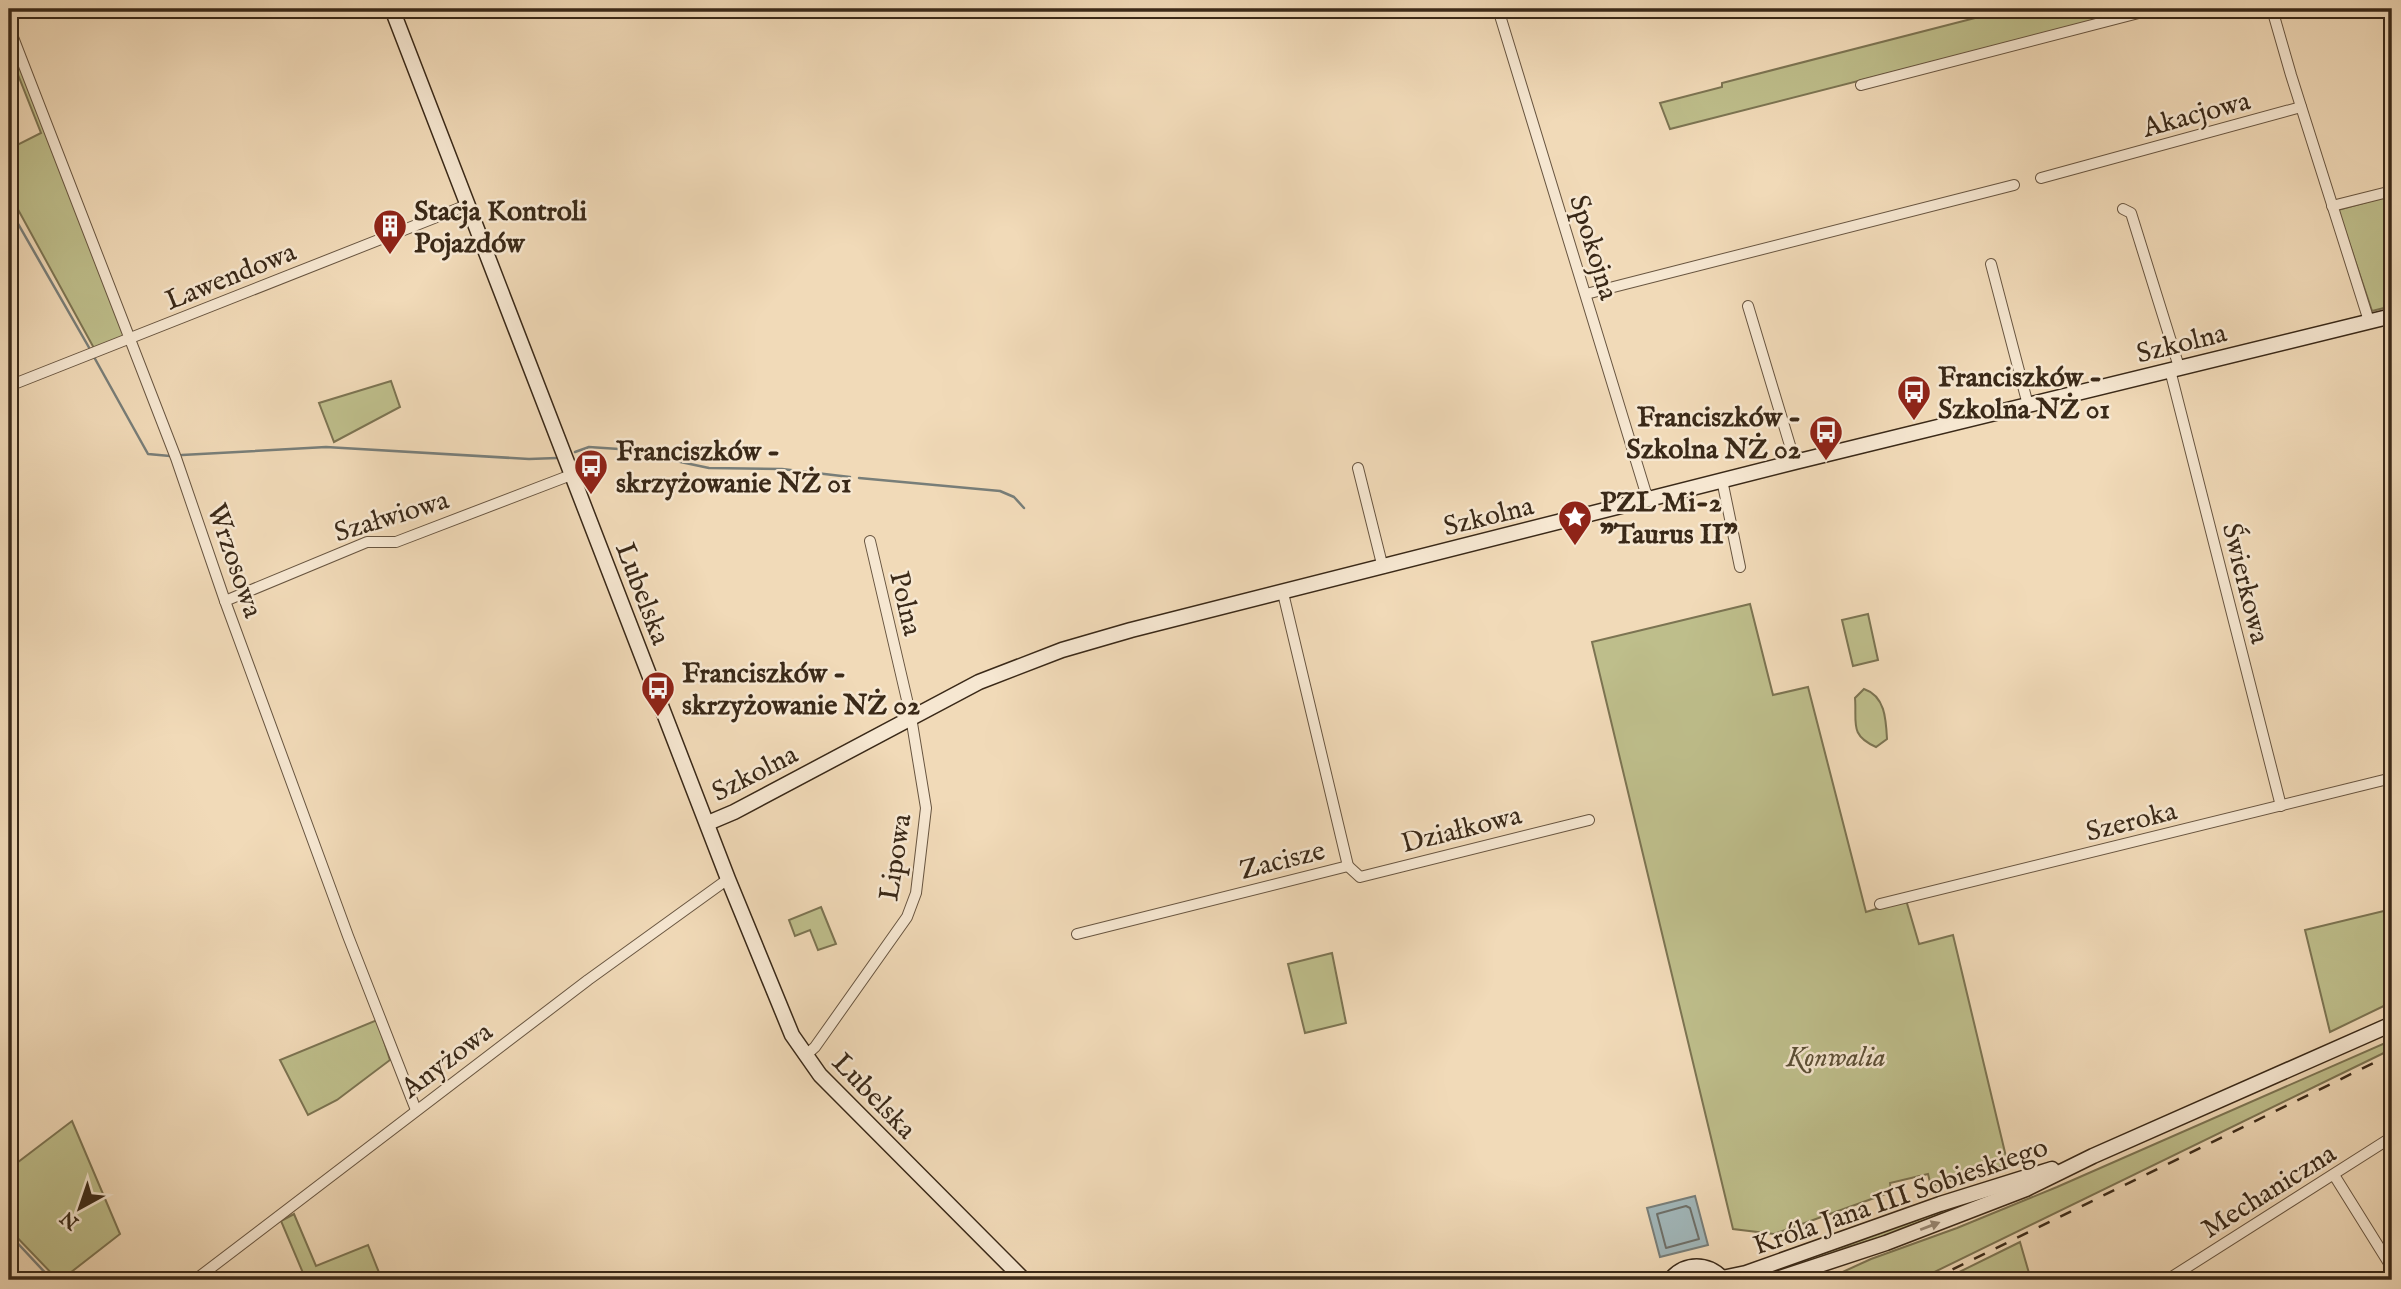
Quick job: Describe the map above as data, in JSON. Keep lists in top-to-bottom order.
{
  "streets": {
    "main road": ["Szkolna", "Lubelska", "Króla Jana III Sobieskiego"],
    "street": [
      "Akacjowa",
      "Spokojna",
      "Lawendowa",
      "Szałwiowa",
      "Wrzosowa",
      "Świerkowa",
      "Polna",
      "Szeroka",
      "Działkowa",
      "Lipowa",
      "Zacisze",
      "Anyżowa",
      "Mechaniczna"
    ]
  },
  "crossings": [
    ["Spokojna", "Szkolna"],
    ["Lawendowa", "Wrzosowa"],
    ["Lawendowa", "Lubelska"],
    ["Szkolna", "Świerkowa"],
    ["Szkolna", "Lubelska"],
    ["Szkolna", "Polna"],
    ["Szkolna", "Lipowa"],
    ["Szkolna", "Zacisze"],
    ["Szałwiowa", "Wrzosowa"],
    ["Szałwiowa", "Lubelska"],
    ["Wrzosowa", "Anyżowa"],
    ["Świerkowa", "Szeroka"],
    ["Lubelska", "Lipowa"],
    ["Lubelska", "Anyżowa"],
    ["Polna", "Lipowa"],
    ["Działkowa", "Zacisze"]
  ],
  "parks": ["Konwalia"],
  "places": {
    "building": ["Stacja Kontroli Pojazdów"],
    "bus stop": [
      "Franciszków - Szkolna NŻ 01",
      "Franciszków - Szkolna NŻ 02",
      "Franciszków - skrzyżowanie NŻ 01",
      "Franciszków - skrzyżowanie NŻ 02"
    ],
    "place": ["PZL Mi-2 \"Taurus II\""]
  },
  "north": "bottom left"
}
